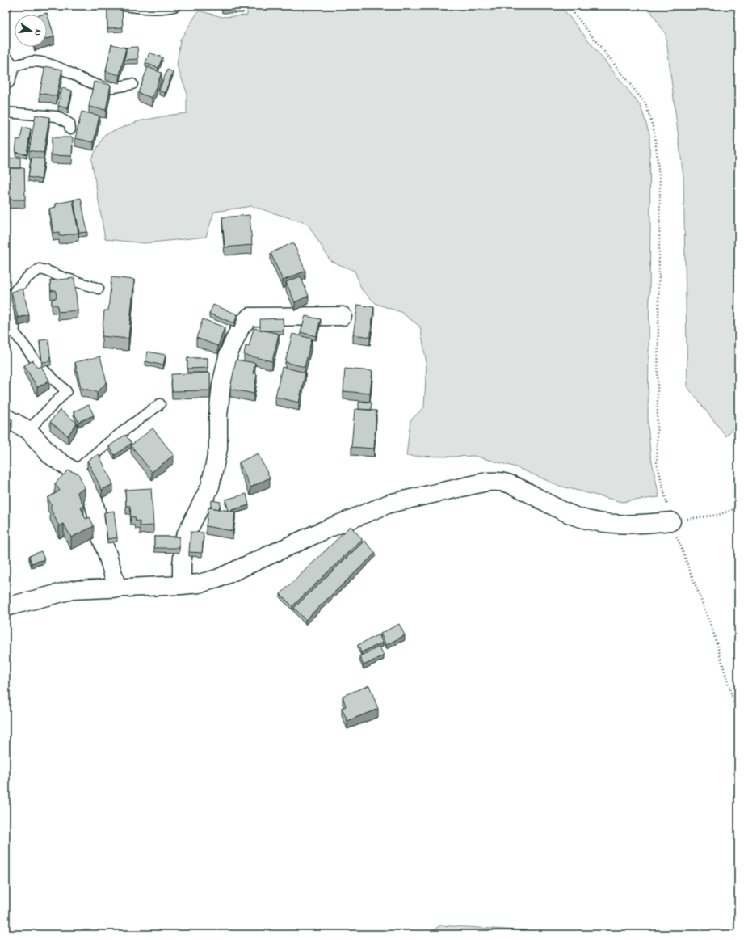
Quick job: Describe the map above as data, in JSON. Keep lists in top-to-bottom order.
{
  "north": "right"
}
